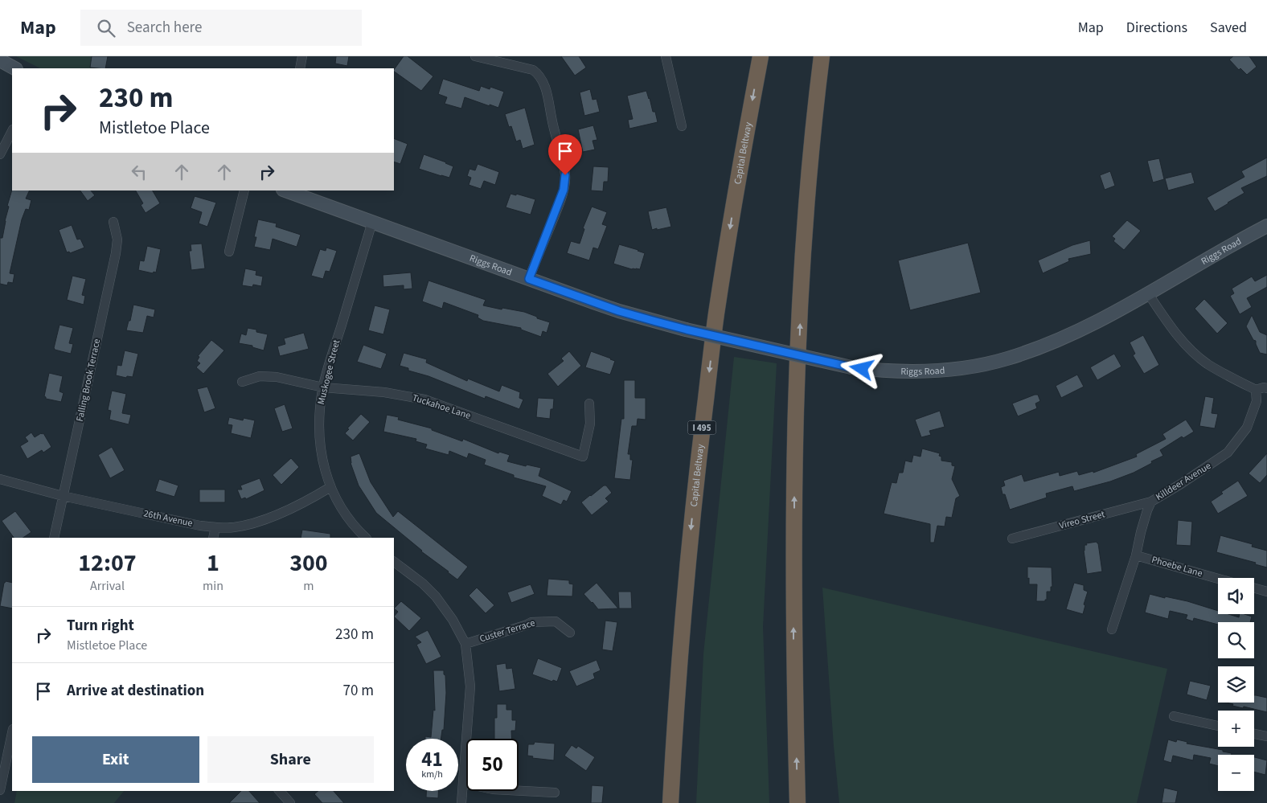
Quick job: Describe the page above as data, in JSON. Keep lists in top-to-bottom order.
{
  "streets": {
    "highway": ["Capital Beltway", "I 495"],
    "main road": ["Riggs Road"],
    "street": [
      "Muskogee Street",
      "Falling Brook Terrace",
      "Tuckahoe Lane",
      "Killdeer Avenue",
      "26th Avenue",
      "Vireo Street",
      "Phoebe Lane",
      "Custer Terrace"
    ]
  },
  "crossings": [
    ["Riggs Road", "Muskogee Street"],
    ["Muskogee Street", "Tuckahoe Lane"],
    ["Muskogee Street", "26th Avenue"],
    ["Falling Brook Terrace", "26th Avenue"],
    ["Killdeer Avenue", "Vireo Street"],
    ["Killdeer Avenue", "Phoebe Lane"]
  ],
  "page": {
    "header": "Map",
    "search": "Search here",
    "nav": ["Map", "Directions", "Saved"],
    "turn": ["230 m", "Mistletoe Place"],
    "eta": [
      "12:07",
      "Arrival",
      "1",
      "min",
      "300",
      "m"
    ],
    "map_buttons": ["+", "−"],
    "list": [
      {
        "name": "Turn right",
        "note": "Mistletoe Place",
        "value": "230 m"
      },
      {
        "name": "Arrive at destination",
        "value": "70 m"
      }
    ],
    "buttons": ["Exit", "Share"],
    "speed": "41 km/h",
    "limit": "50"
  }
}
